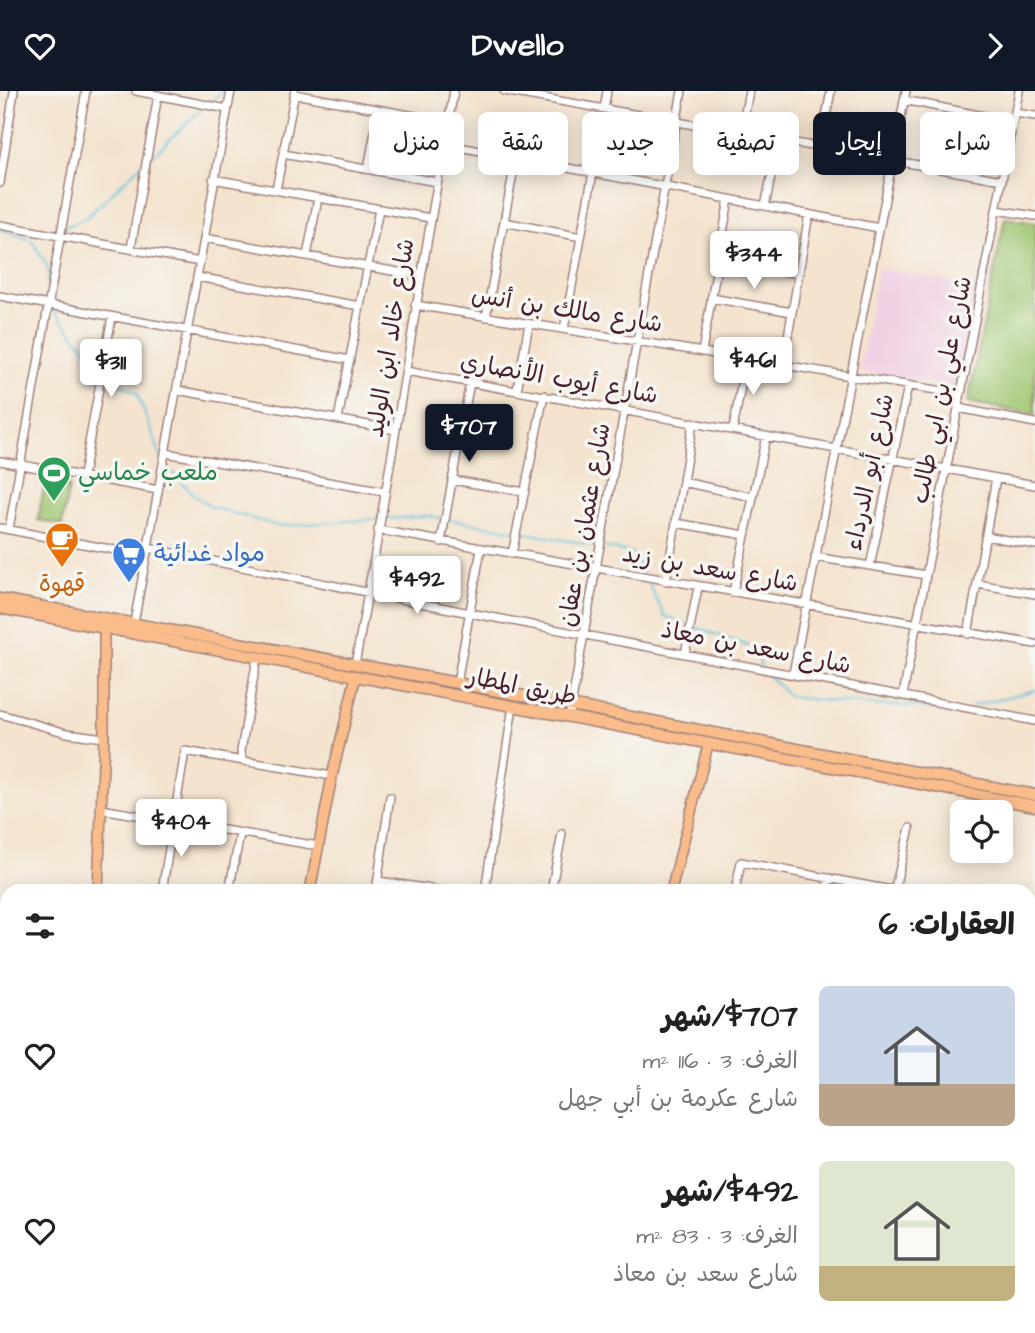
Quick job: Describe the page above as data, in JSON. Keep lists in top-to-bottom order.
{
  "streets": {
    "highway": ["طريق المطار"],
    "street": [
      "شارع مالك بن أنس",
      "شارع خالد ابن الوليد",
      "شارع أيوب الأنصاري",
      "شارع علي بن ابي طالب",
      "شارع أبو الدرداء",
      "شارع عثمان بن عفان",
      "شارع سعد بن زيد",
      "شارع سعد بن معاذ"
    ]
  },
  "crossings": [
    ["شارع مالك بن أنس", "شارع خالد ابن الوليد"],
    ["شارع مالك بن أنس", "شارع علي بن ابي طالب"],
    ["شارع مالك بن أنس", "شارع أبو الدرداء"],
    ["شارع مالك بن أنس", "شارع عثمان بن عفان"],
    ["شارع خالد ابن الوليد", "شارع أيوب الأنصاري"],
    ["شارع خالد ابن الوليد", "شارع سعد بن زيد"],
    ["شارع خالد ابن الوليد", "شارع سعد بن معاذ"],
    ["شارع خالد ابن الوليد", "طريق المطار"],
    ["شارع أيوب الأنصاري", "شارع علي بن ابي طالب"],
    ["شارع أيوب الأنصاري", "شارع أبو الدرداء"],
    ["شارع أيوب الأنصاري", "شارع عثمان بن عفان"],
    ["شارع علي بن ابي طالب", "شارع سعد بن زيد"],
    ["شارع علي بن ابي طالب", "شارع سعد بن معاذ"],
    ["شارع عثمان بن عفان", "شارع سعد بن زيد"],
    ["شارع عثمان بن عفان", "شارع سعد بن معاذ"],
    ["شارع عثمان بن عفان", "طريق المطار"]
  ],
  "places": {
    "sports": ["ملعب خماسي"],
    "cafe": ["قهوة"],
    "supermarket": ["مواد غدائية"]
  },
  "page": {
    "header": "Dwello",
    "chip": [
      "شراء",
      "إيجار",
      "تصفية",
      "جديد",
      "شقة",
      "منزل"
    ],
    "price": [
      "$344",
      "$461",
      "$311",
      "$707",
      "$492",
      "$404"
    ],
    "heading": "العقارات: 6",
    "list": [
      {
        "name": "$707/شهر",
        "note": "الغرف: 3 · 116 m² · شارع عكرمة بن أبي جهل"
      },
      {
        "name": "$492/شهر",
        "note": "الغرف: 3 · 83 m² · شارع سعد بن معاذ"
      }
    ]
  }
}
